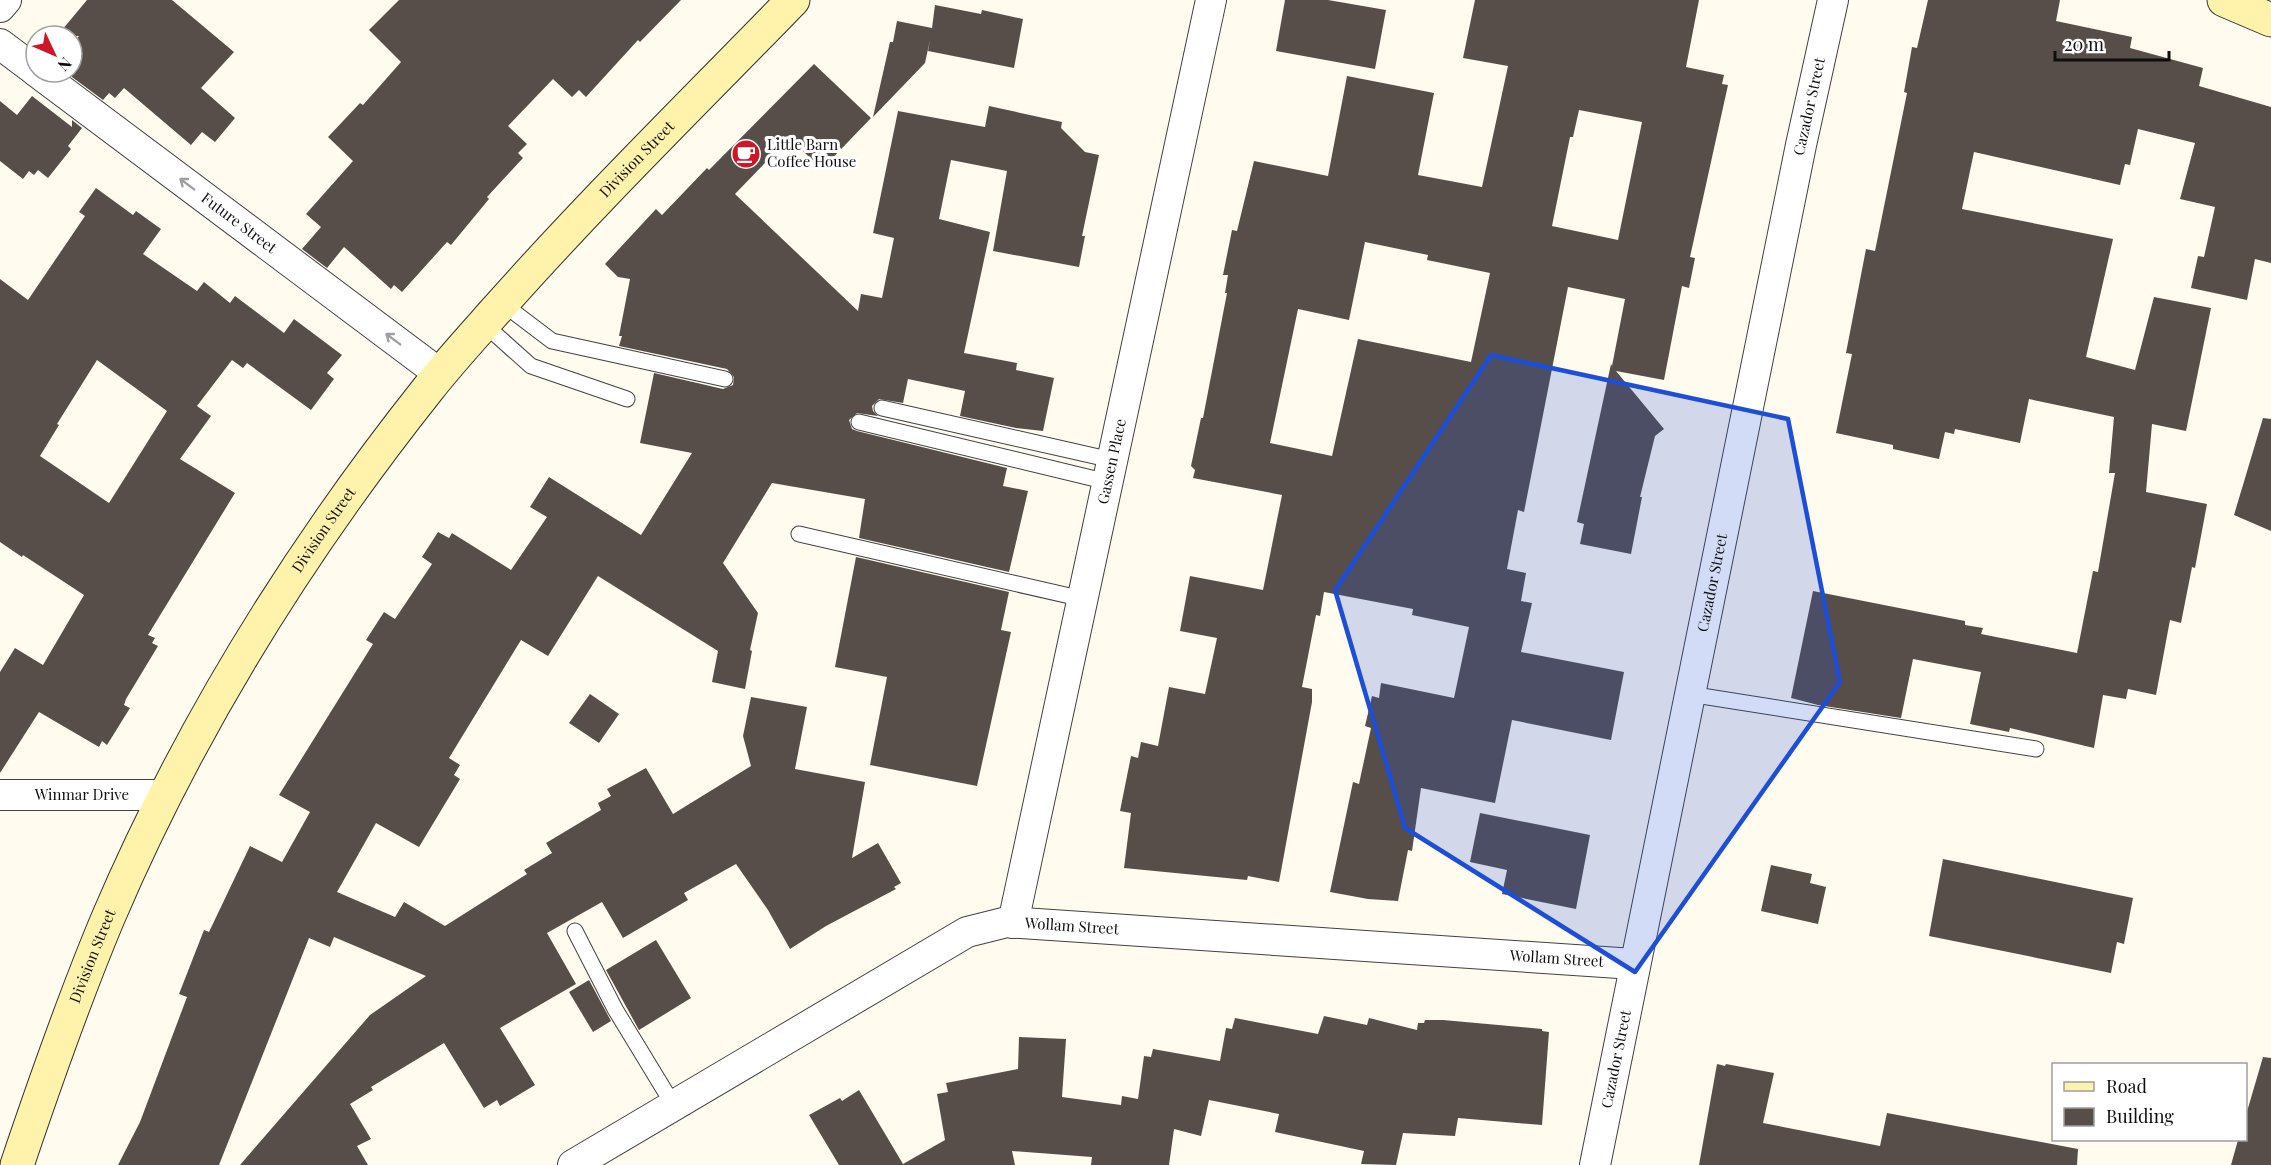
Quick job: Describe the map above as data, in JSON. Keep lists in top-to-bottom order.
{
  "streets": {
    "street": [
      "Cazador Street",
      "Division Street",
      "Future Street",
      "Gassen Place",
      "Winmar Drive",
      "Wollam Street"
    ]
  },
  "crossings": [
    ["Cazador Street", "Wollam Street"],
    ["Division Street", "Future Street"],
    ["Division Street", "Winmar Drive"],
    ["Gassen Place", "Wollam Street"]
  ],
  "one_way": ["Future Street"],
  "places": {
    "cafe": ["Little Barn Coffee House"]
  },
  "legend": ["Road", "Building"],
  "scale_bar": "20 m",
  "north": "bottom right"
}
